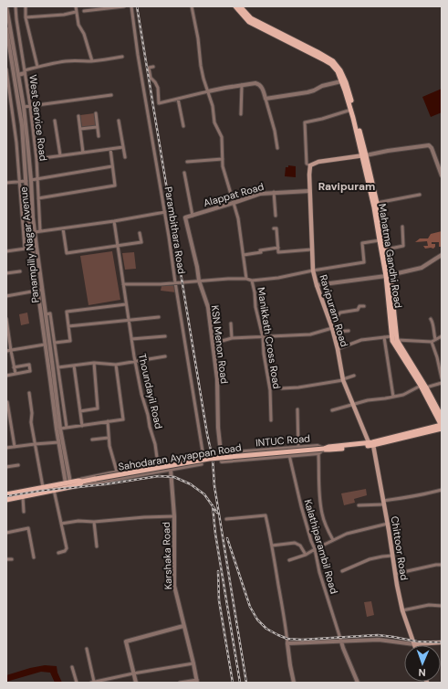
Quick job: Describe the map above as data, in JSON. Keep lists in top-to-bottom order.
{
  "streets": {
    "main road": [
      "Mahatma Gandhi Road",
      "Ravipuram Road",
      "Sahodaran Ayyappan Road",
      "Chittoor Road"
    ],
    "street": [
      "West Service Road",
      "Alappat Road",
      "Parambithara Road",
      "Panampilly Nagar Avenue",
      "Manikkath Cross Road",
      "KSN Menon Road",
      "Thoundayil Road",
      "INTUC Road",
      "Kalathiparambil Road",
      "Karshaka Road"
    ]
  },
  "crossings": [
    ["Alappat Road", "Ravipuram Road"],
    ["Alappat Road", "KSN Menon Road"],
    ["Panampilly Nagar Avenue", "Sahodaran Ayyappan Road"],
    ["Mahatma Gandhi Road", "Sahodaran Ayyappan Road"],
    ["Ravipuram Road", "Sahodaran Ayyappan Road"],
    ["Ravipuram Road", "Chittoor Road"],
    ["KSN Menon Road", "INTUC Road"],
    ["KSN Menon Road", "Kalathiparambil Road"],
    ["INTUC Road", "Sahodaran Ayyappan Road"],
    ["Sahodaran Ayyappan Road", "Chittoor Road"]
  ],
  "districts": ["Ravipuram"],
  "north": "bottom"
}
